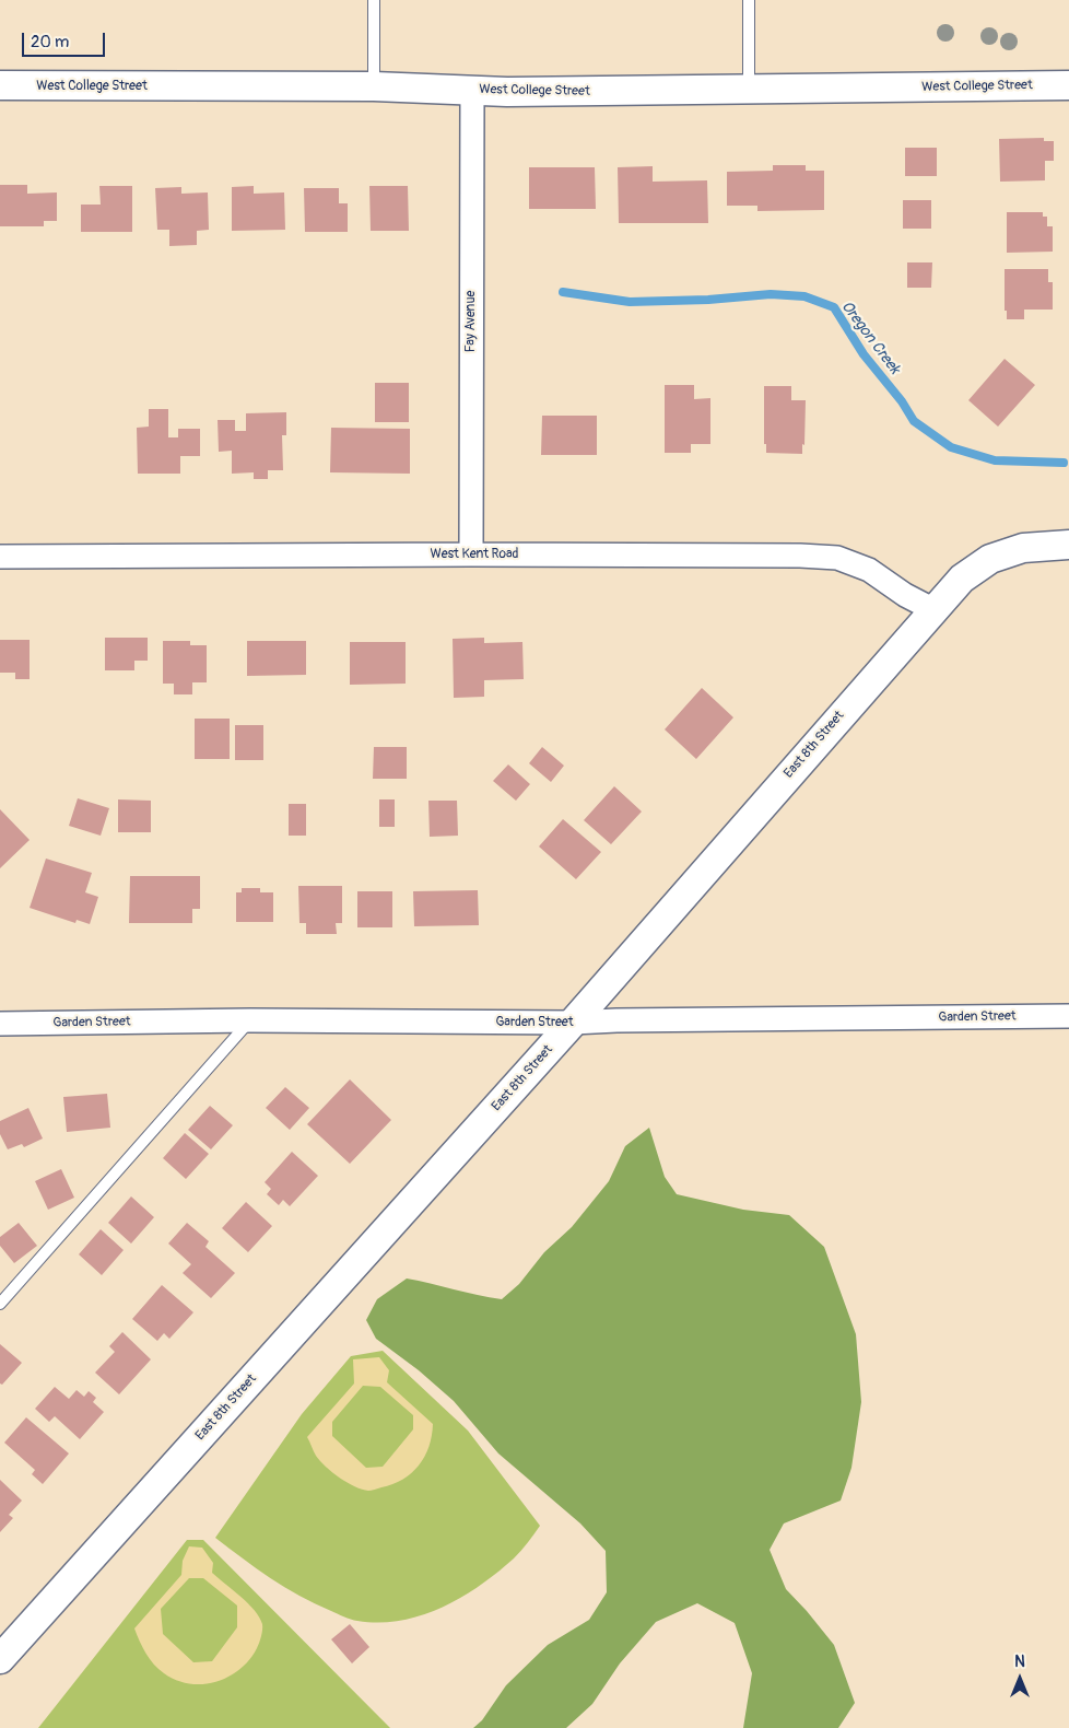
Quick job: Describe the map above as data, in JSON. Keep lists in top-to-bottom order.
{
  "streets": {
    "street": [
      "West College Street",
      "Fay Avenue",
      "West Kent Road",
      "East 8th Street",
      "Garden Street"
    ]
  },
  "crossings": [
    ["West College Street", "Fay Avenue"],
    ["Fay Avenue", "West Kent Road"],
    ["West Kent Road", "East 8th Street"],
    ["East 8th Street", "Garden Street"]
  ],
  "water": ["Oregon Creek"],
  "scale_bar": "20 m",
  "north": "top"
}
